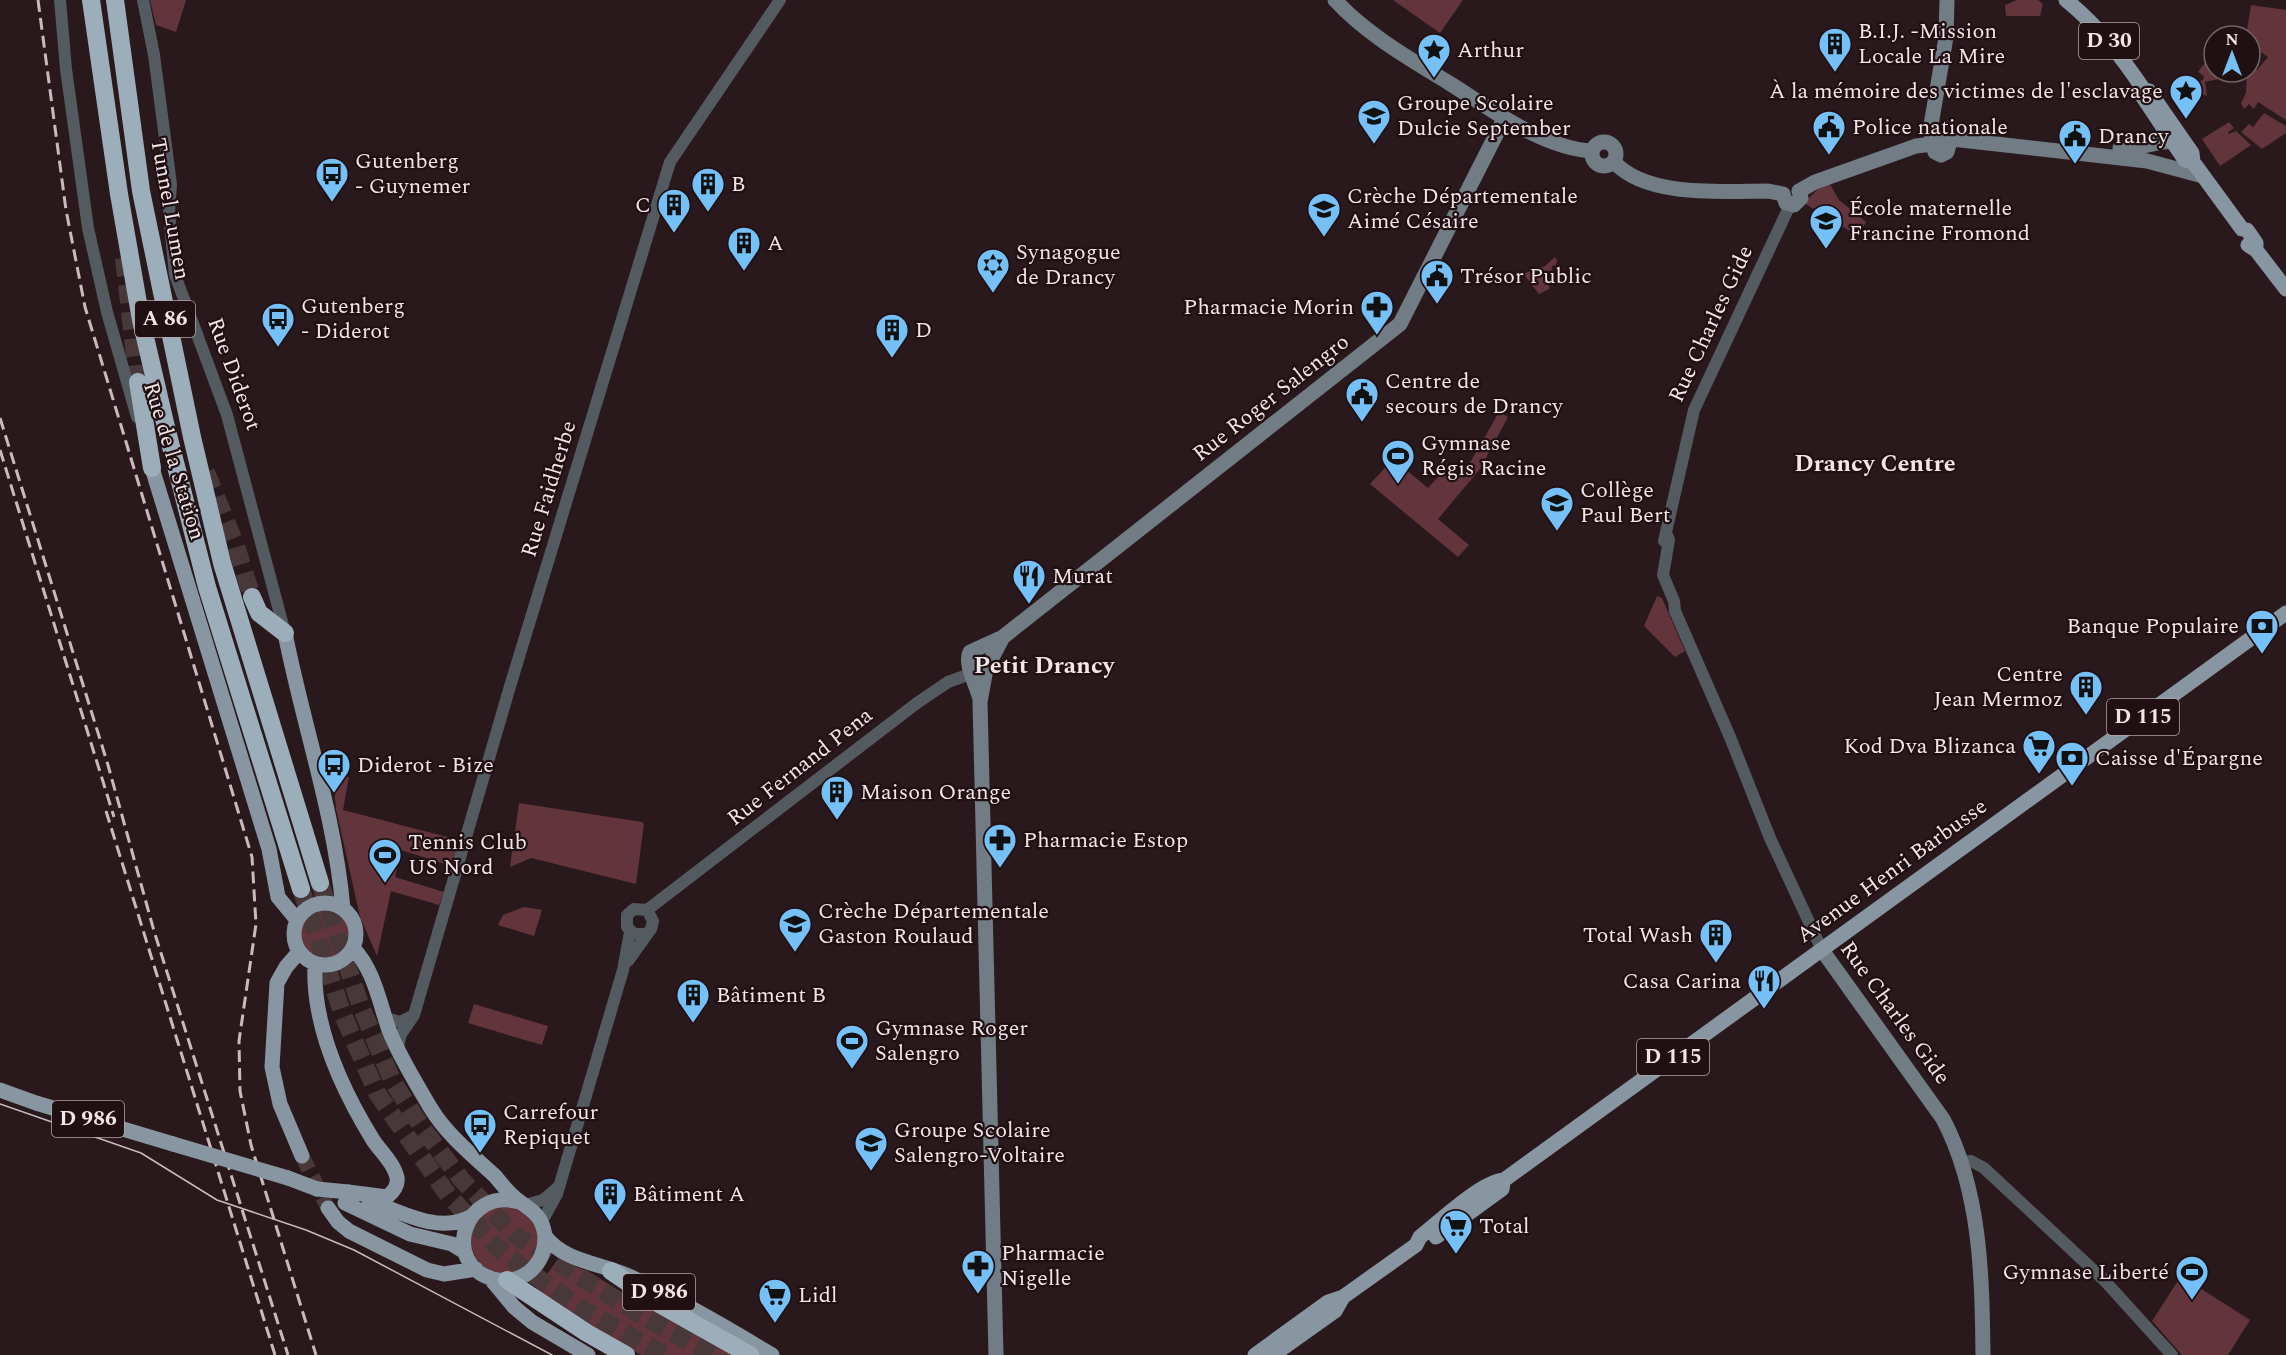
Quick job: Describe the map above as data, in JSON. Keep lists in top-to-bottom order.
{
  "streets": {
    "highway": ["Tunnel Lumen", "A 86"],
    "main road": [
      "D 30",
      "Rue Charles Gide",
      "Rue Diderot",
      "Rue Roger Salengro",
      "Rue de la Station",
      "D 115",
      "Avenue Henri Barbusse",
      "D 986"
    ],
    "street": ["Rue Faidherbe", "Rue Fernand Pena"]
  },
  "crossings": [
    ["Rue Charles Gide", "Avenue Henri Barbusse"],
    ["Rue Diderot", "Rue de la Station"],
    ["Rue Roger Salengro", "Rue Fernand Pena"],
    ["D 115", "Avenue Henri Barbusse"]
  ],
  "districts": ["Drancy Centre", "Petit Drancy"],
  "places": {
    "building": [
      "B.I.J. -Mission Locale La Mire",
      "B",
      "C",
      "A",
      "D",
      "Centre Jean Mermoz",
      "Maison Orange",
      "Total Wash",
      "Bâtiment B",
      "Bâtiment A"
    ],
    "place": ["Arthur", "À la mémoire des victimes de l'esclavage"],
    "school or university": [
      "Groupe Scolaire Dulcie September",
      "Crèche Départementale Aimé Césaire",
      "École maternelle Francine Fromond",
      "Collège Paul Bert",
      "Crèche Départementale Gaston Roulaud",
      "Groupe Scolaire Salengro-Voltaire"
    ],
    "public building": [
      "Police nationale",
      "Drancy",
      "Trésor Public",
      "Centre de secours de Drancy"
    ],
    "bus stop": [
      "Gutenberg - Guynemer",
      "Gutenberg - Diderot",
      "Diderot - Bize",
      "Carrefour Repiquet"
    ],
    "synagogue": ["Synagogue de Drancy"],
    "pharmacy": ["Pharmacie Morin", "Pharmacie Estop", "Pharmacie Nigelle"],
    "sports": [
      "Gymnase Régis Racine",
      "Tennis Club US Nord",
      "Gymnase Roger Salengro",
      "Gymnase Liberté"
    ],
    "restaurant": ["Murat", "Casa Carina"],
    "bank": ["Banque Populaire", "Caisse d'Épargne"],
    "supermarket": ["Kod Dva Blizanca", "Total", "Lidl"]
  },
  "north": "top"
}
